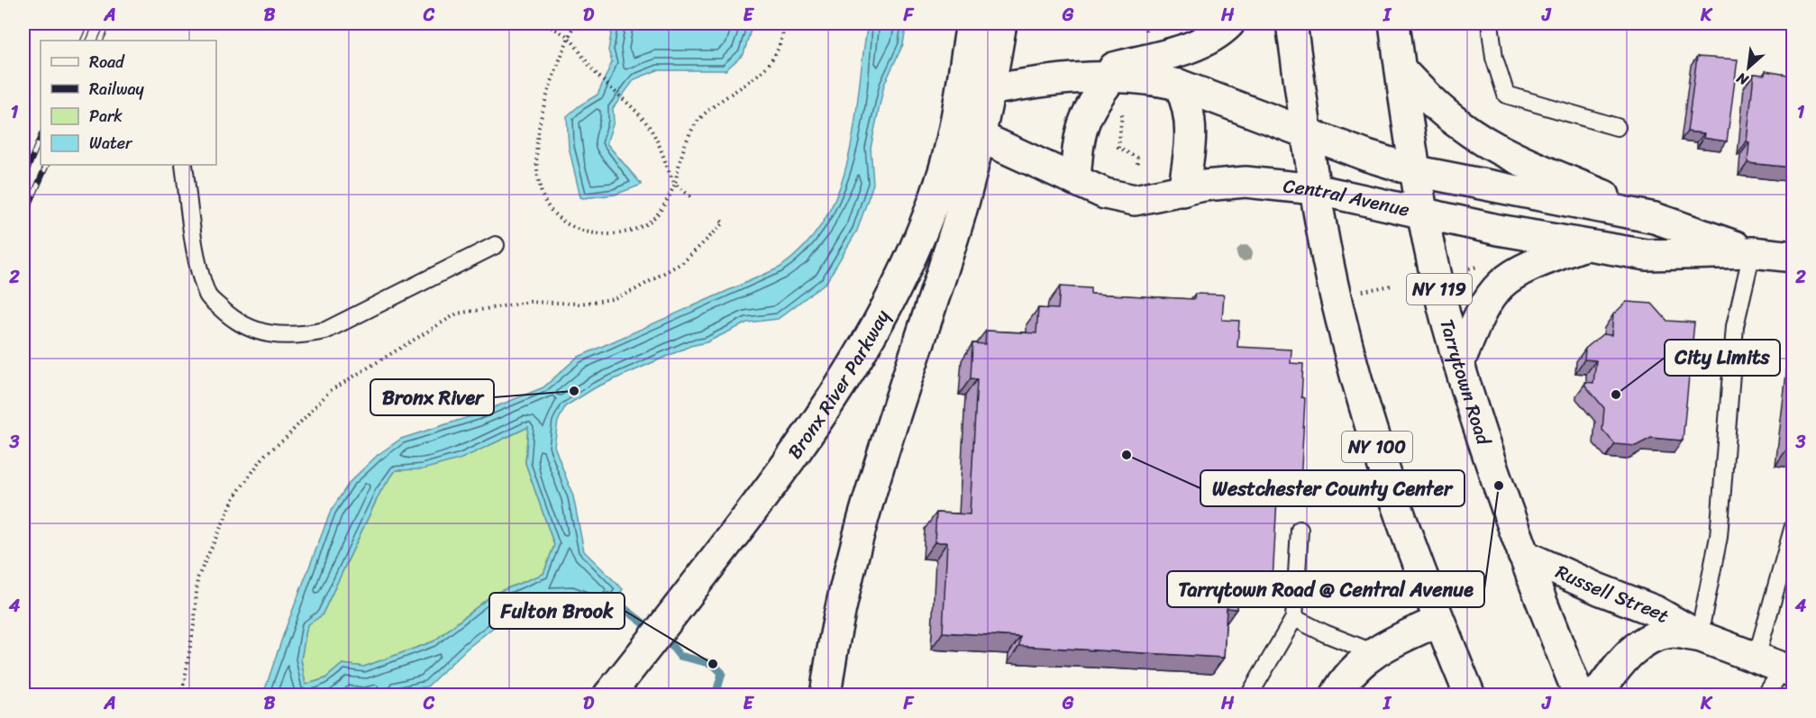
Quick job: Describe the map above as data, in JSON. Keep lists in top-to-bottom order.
{
  "streets": {
    "main road": [
      "Central Avenue",
      "NY 119",
      "Tarrytown Road",
      "Bronx River Parkway",
      "NY 100",
      "Russell Street"
    ]
  },
  "crossings": [
    ["Central Avenue", "Tarrytown Road"],
    ["Central Avenue", "Bronx River Parkway"],
    ["Central Avenue", "NY 100"],
    ["Tarrytown Road", "Russell Street"]
  ],
  "places": [
    "Bronx River",
    "City Limits",
    "Westchester County Center",
    "Tarrytown Road @ Central Avenue",
    "Fulton Brook"
  ],
  "legend": [
    "Road",
    "Railway",
    "Park",
    "Water"
  ],
  "north": "bottom left",
  "grid": {
    "columns": [
      "A",
      "B",
      "C",
      "D",
      "E",
      "F",
      "G",
      "H",
      "I",
      "J",
      "K"
    ],
    "rows": [
      "1",
      "2",
      "3",
      "4"
    ]
  }
}
